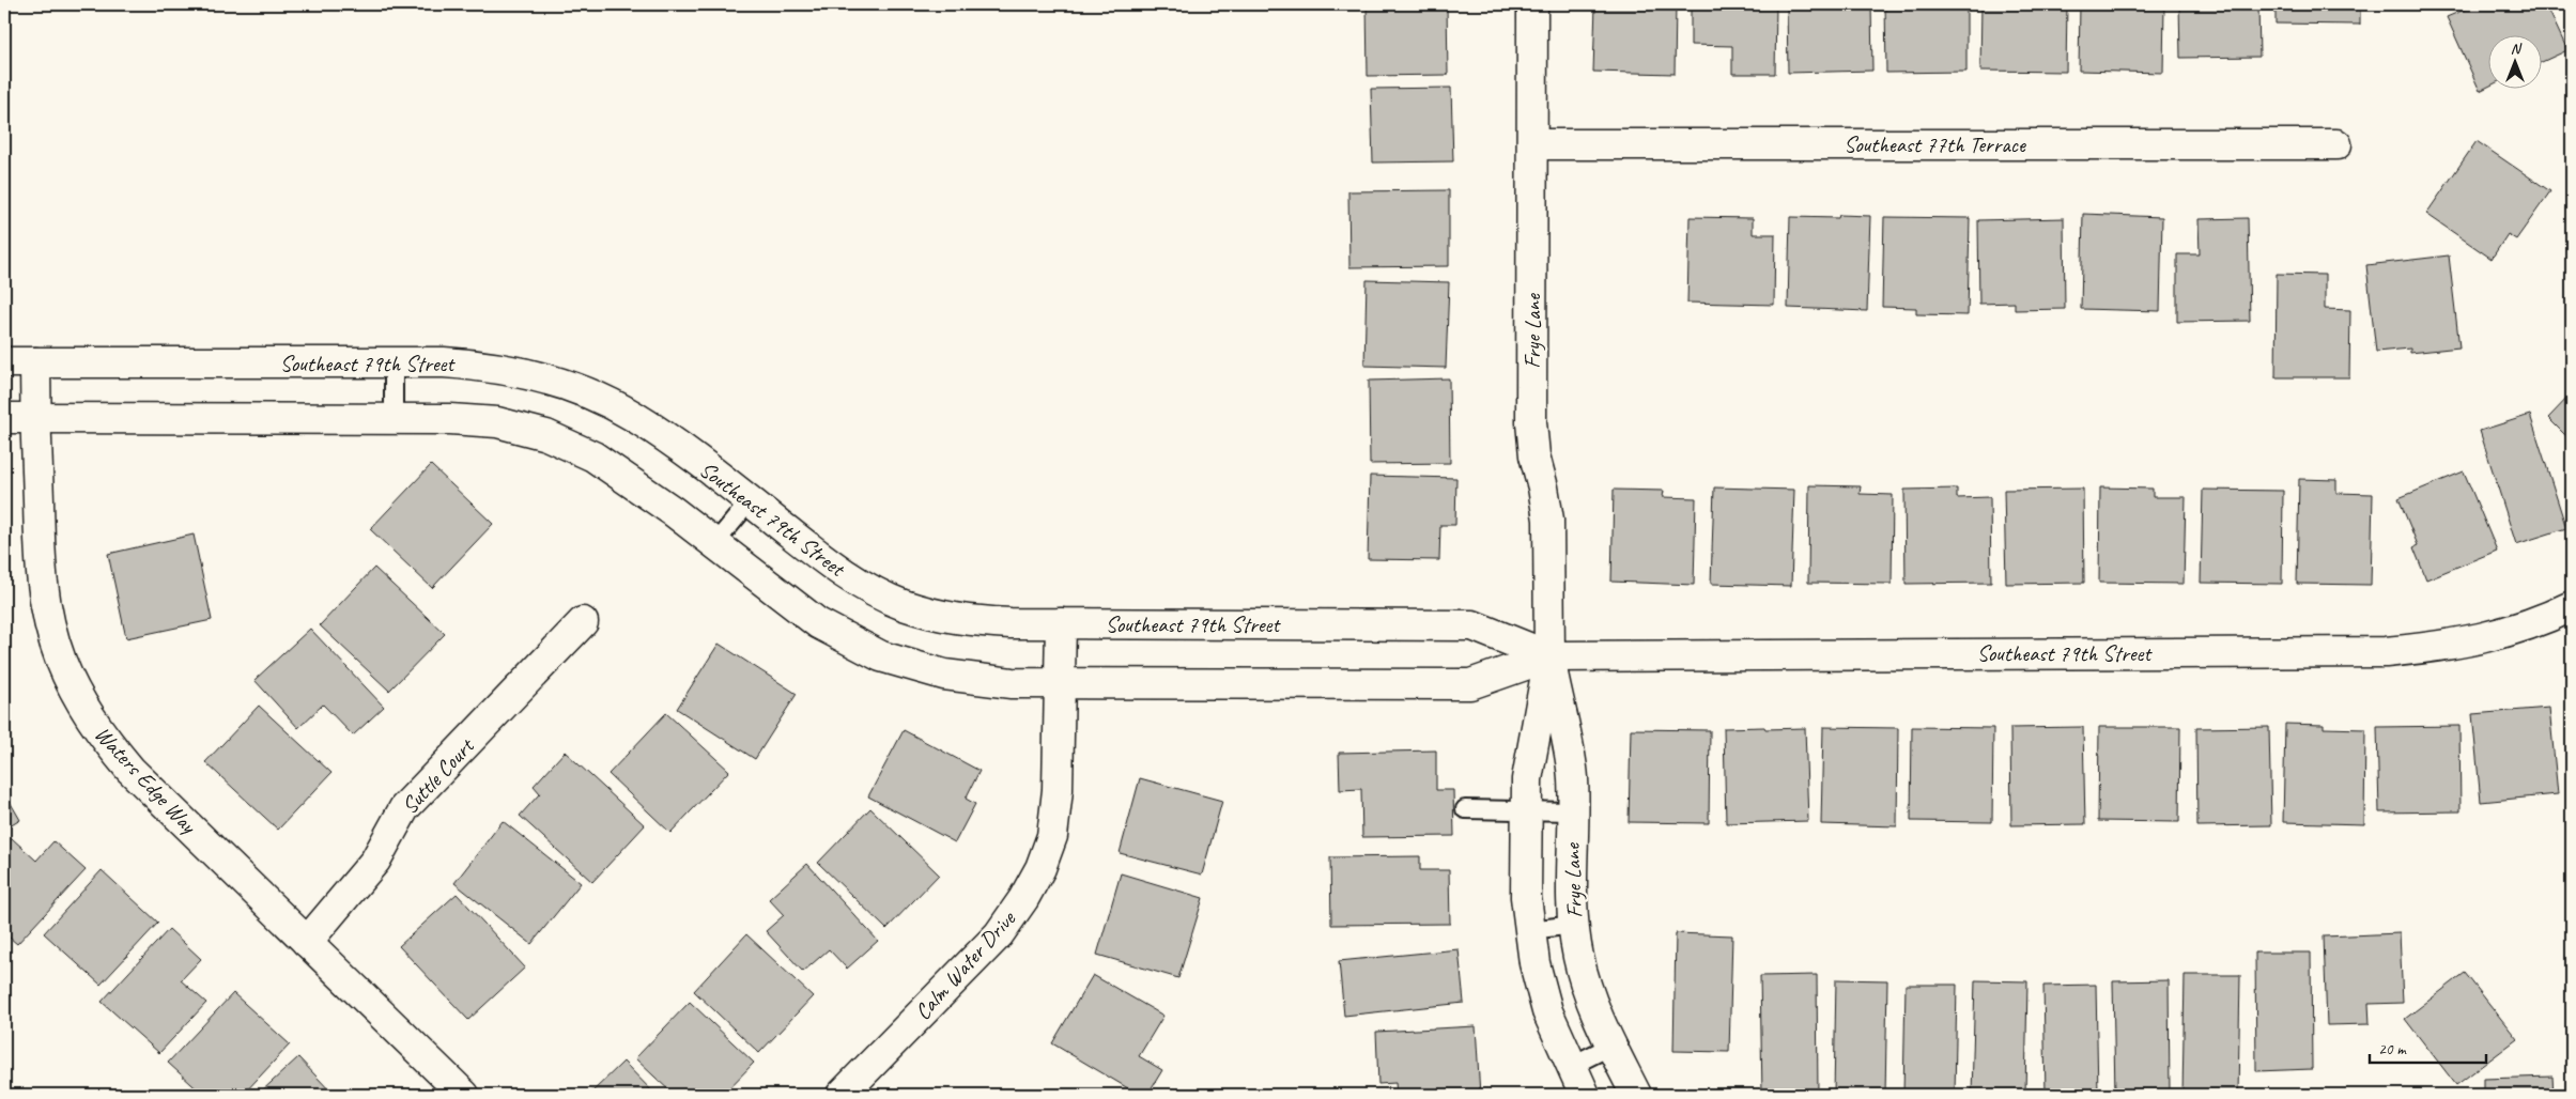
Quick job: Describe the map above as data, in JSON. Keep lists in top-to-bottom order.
{
  "streets": {
    "street": [
      "Southeast 77th Terrace",
      "Frye Lane",
      "Southeast 79th Street",
      "Suttle Court",
      "Waters Edge Way",
      "Calm Water Drive"
    ]
  },
  "crossings": [
    ["Southeast 77th Terrace", "Frye Lane"],
    ["Frye Lane", "Southeast 79th Street"],
    ["Southeast 79th Street", "Waters Edge Way"],
    ["Southeast 79th Street", "Calm Water Drive"],
    ["Suttle Court", "Waters Edge Way"]
  ],
  "scale_bar": "20 m",
  "north": "top"
}
